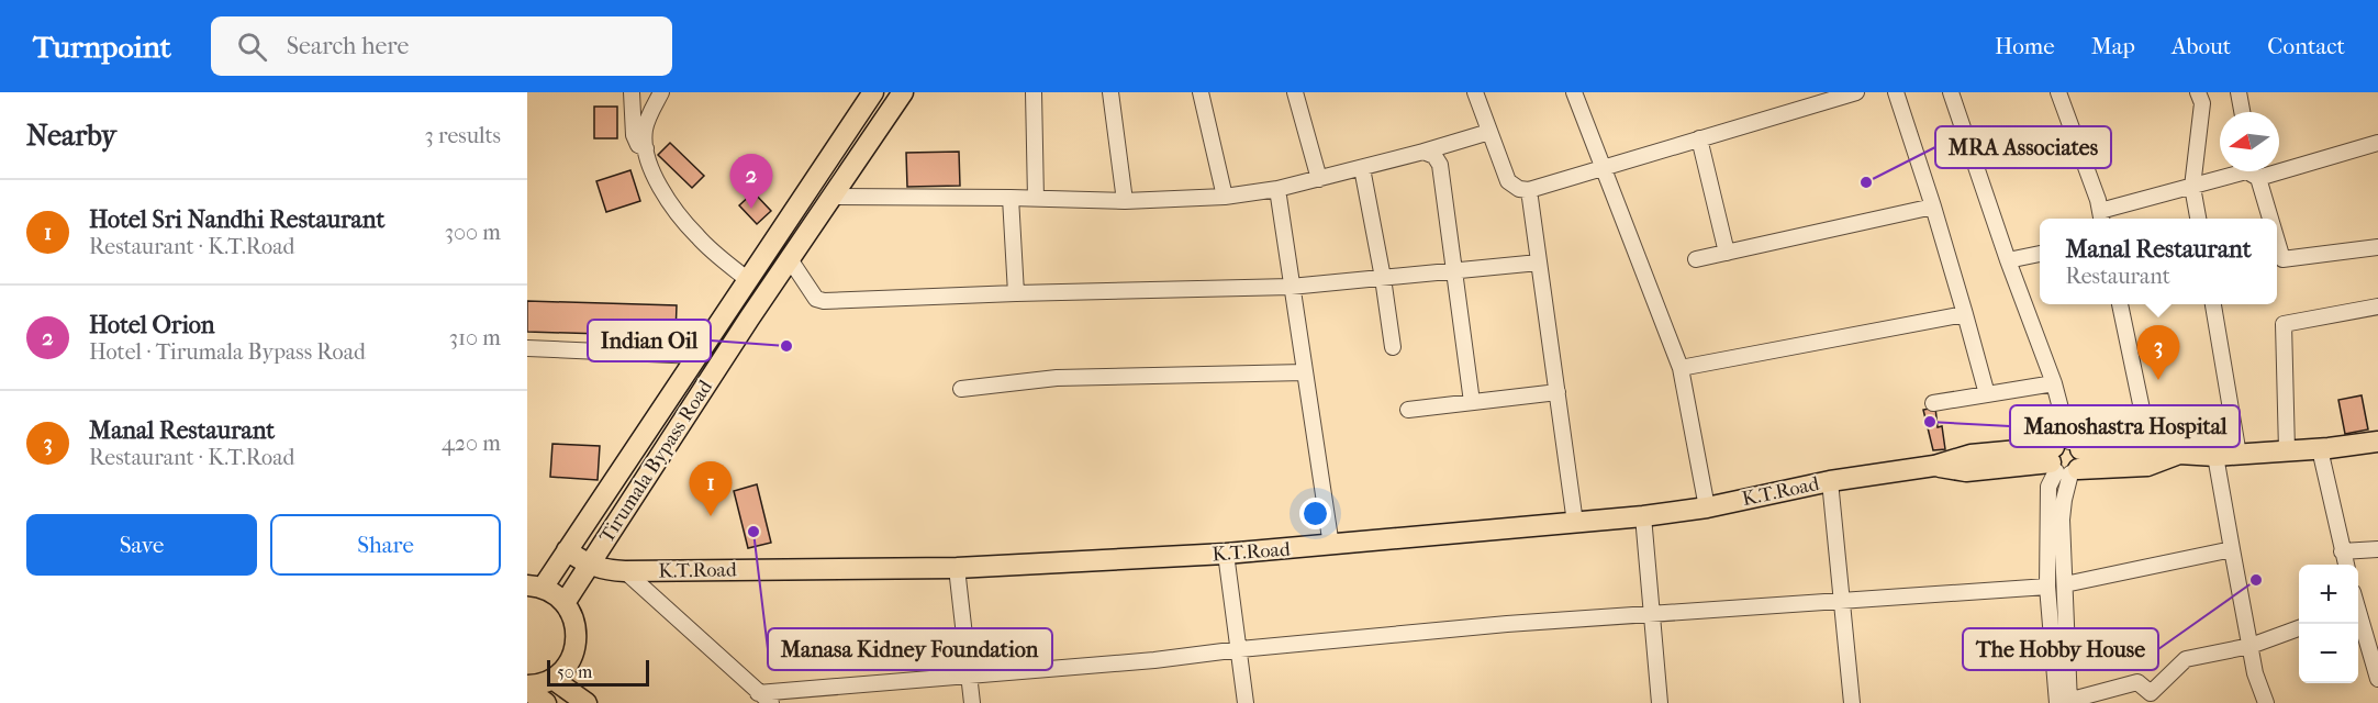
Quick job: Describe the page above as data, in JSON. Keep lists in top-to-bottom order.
{
  "streets": {
    "main road": ["Tirumala Bypass Road", "K.T.Road"]
  },
  "crossings": [
    ["Tirumala Bypass Road", "K.T.Road"]
  ],
  "places": [
    "MRA Associates",
    "Indian Oil",
    "Manoshastra Hospital",
    "Manasa Kidney Foundation",
    "The Hobby House"
  ],
  "scale_bar": "50 m",
  "north": "left",
  "page": {
    "header": "Turnpoint",
    "search": "Search here",
    "nav": [
      "Home",
      "Map",
      "About",
      "Contact"
    ],
    "heading": ["Nearby", "3 results"],
    "pins": ["2", "3", "1"],
    "list": [
      {
        "mark": "1",
        "name": "Hotel Sri Nandhi Restaurant",
        "note": "Restaurant · K.T.Road",
        "value": "300 m"
      },
      {
        "mark": "2",
        "name": "Hotel Orion",
        "note": "Hotel · Tirumala Bypass Road",
        "value": "310 m"
      },
      {
        "mark": "3",
        "name": "Manal Restaurant",
        "note": "Restaurant · K.T.Road",
        "value": "420 m"
      }
    ],
    "popup": ["Manal Restaurant", "Restaurant"],
    "buttons": ["Save", "Share"],
    "map_buttons": ["+", "−"],
    "scale": "50 m"
  }
}
